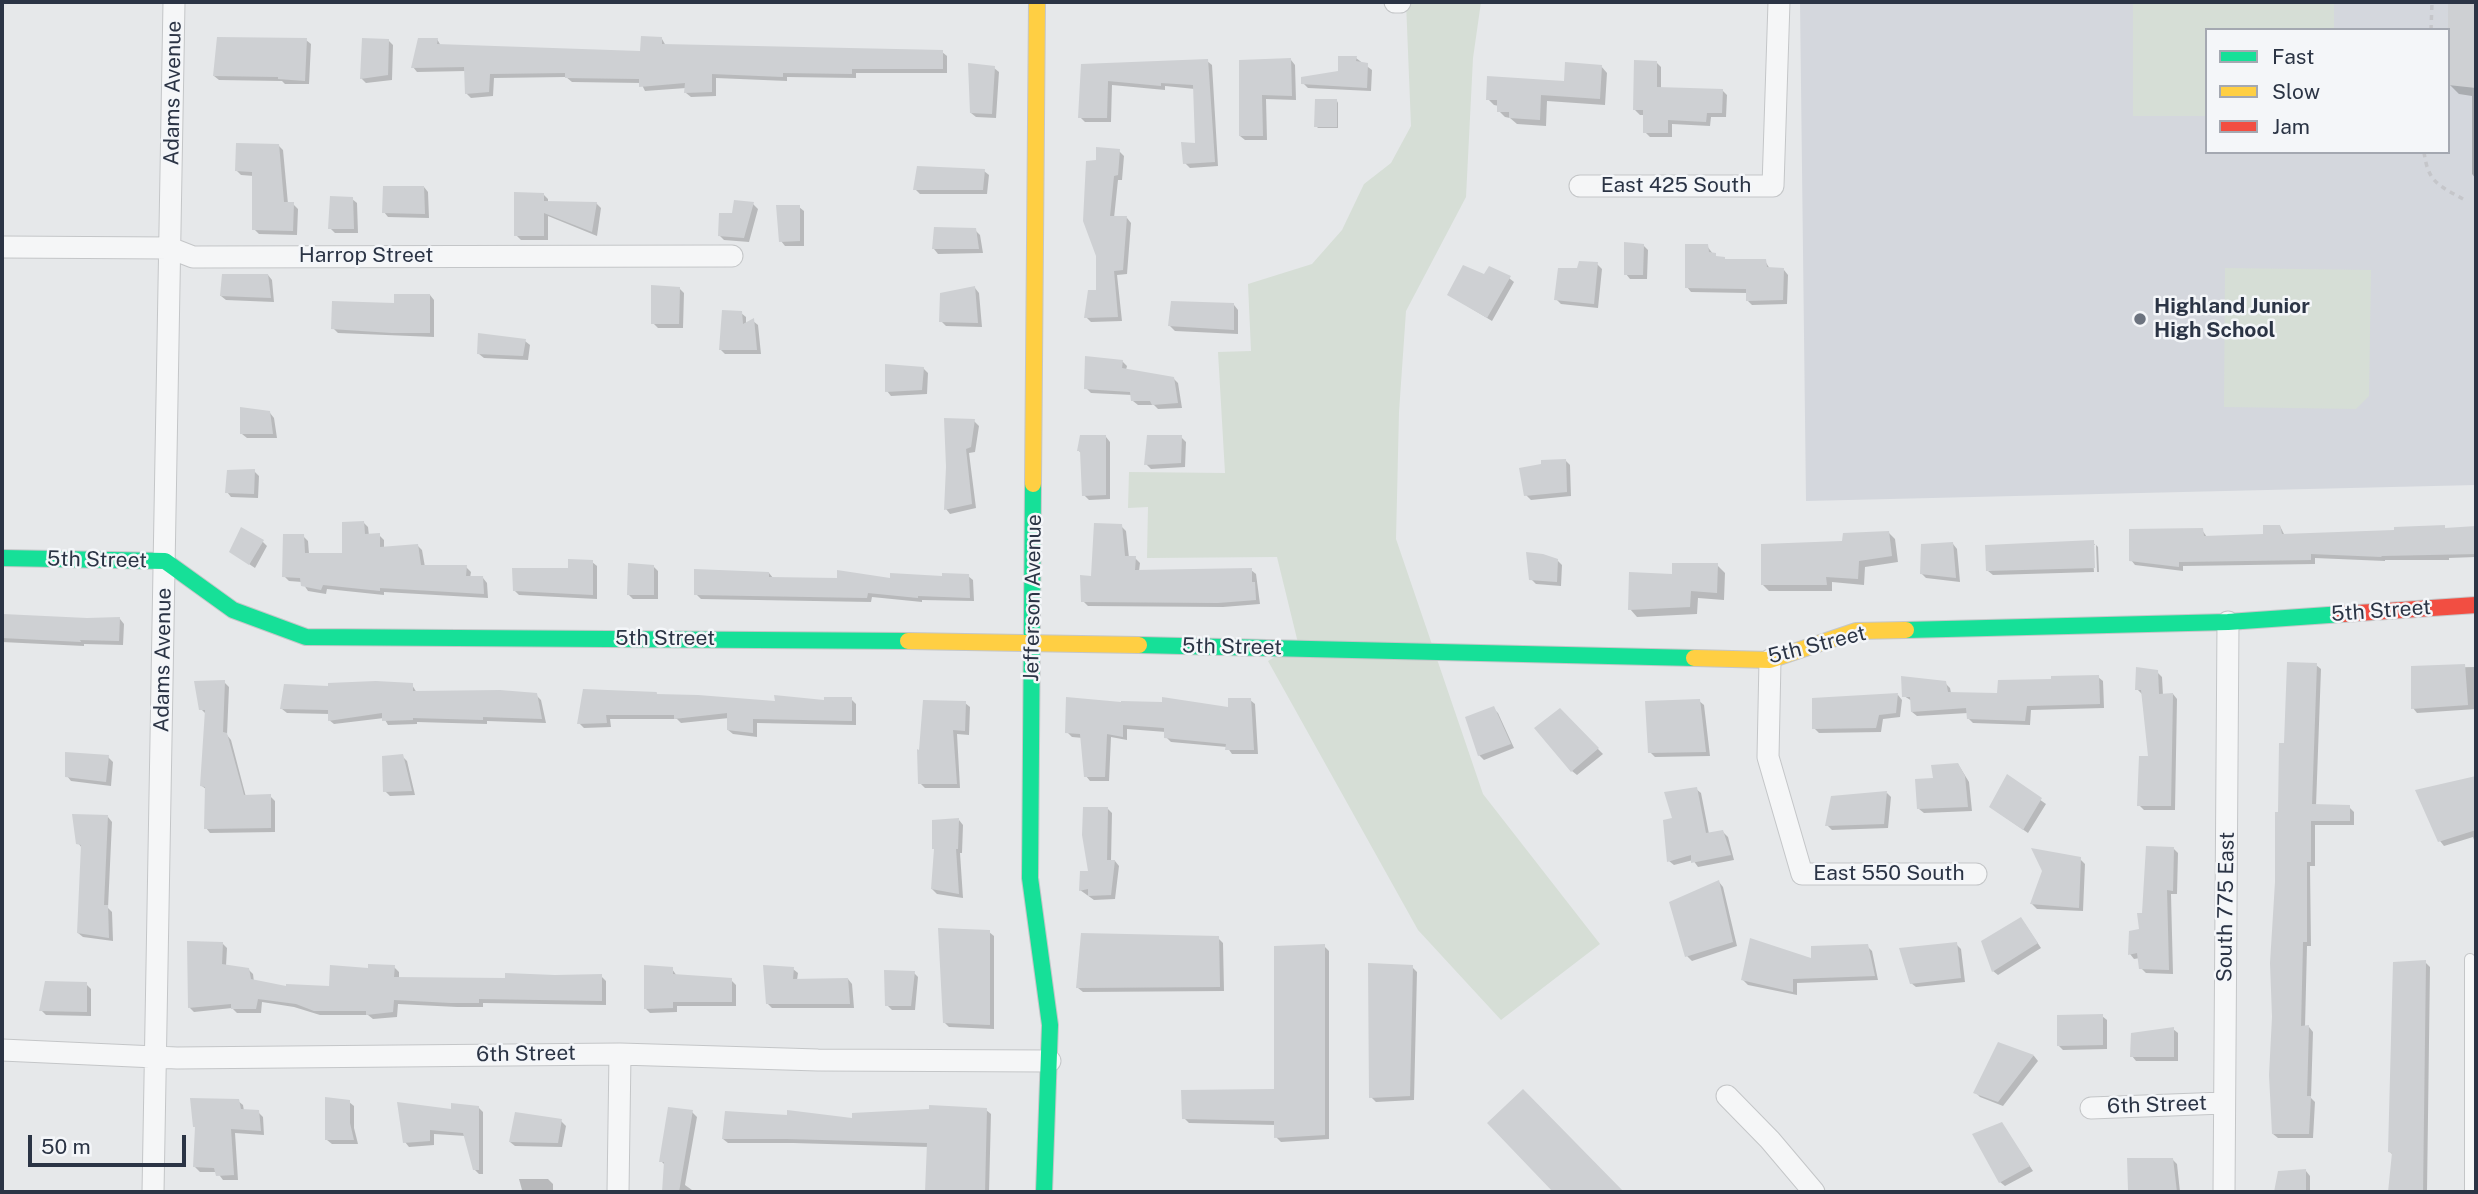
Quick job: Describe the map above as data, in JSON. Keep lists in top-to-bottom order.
{
  "streets": {
    "street": [
      "Adams Avenue",
      "East 425 South",
      "Harrop Street",
      "5th Street",
      "Jefferson Avenue",
      "East 550 South",
      "South 775 East",
      "6th Street"
    ]
  },
  "crossings": [
    ["Adams Avenue", "Harrop Street"],
    ["Adams Avenue", "5th Street"],
    ["Adams Avenue", "6th Street"],
    ["5th Street", "Jefferson Avenue"],
    ["5th Street", "East 550 South"],
    ["5th Street", "South 775 East"],
    ["Jefferson Avenue", "6th Street"],
    ["South 775 East", "6th Street"]
  ],
  "places": ["Highland Junior High School"],
  "legend": ["Fast", "Slow", "Jam"],
  "scale_bar": "50 m"
}
